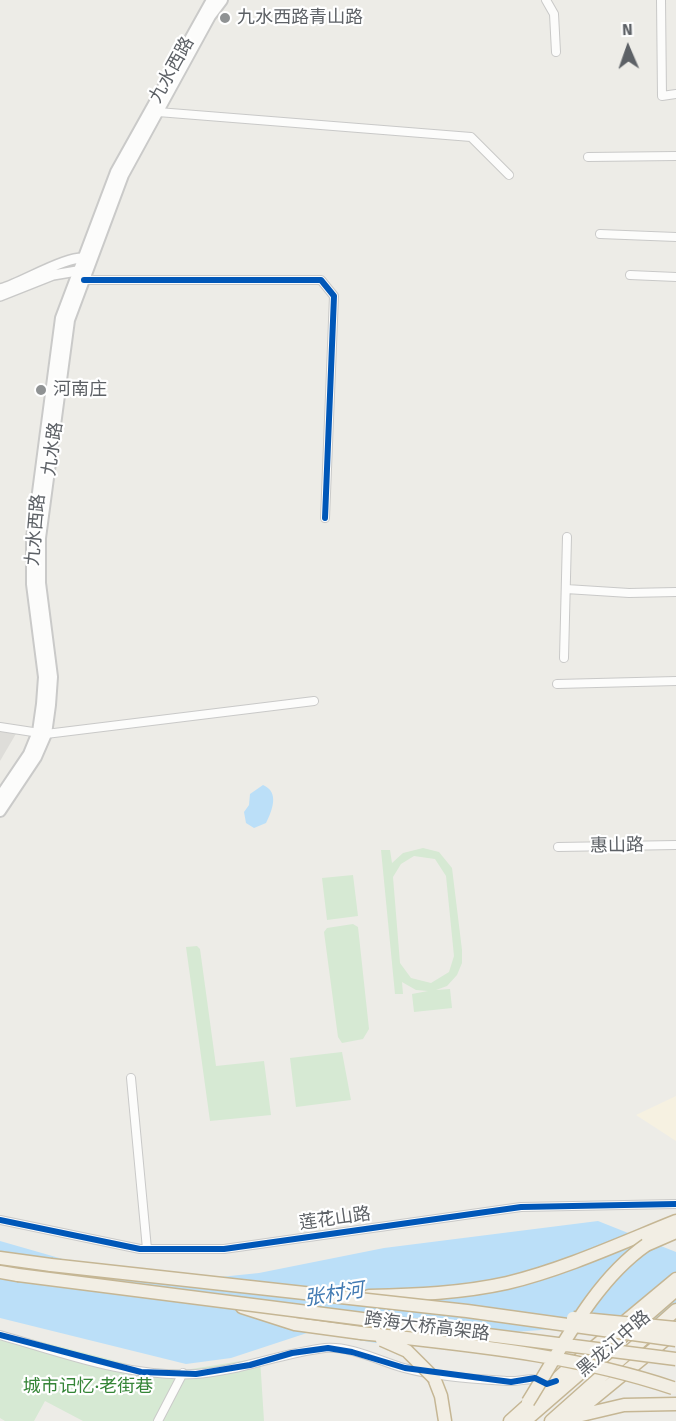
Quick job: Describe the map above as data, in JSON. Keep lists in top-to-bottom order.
{
  "streets": {
    "highway": ["跨海大桥高架路", "黑龙江中路"],
    "main road": ["九水西路"],
    "street": ["惠山路", "莲花山路"]
  },
  "water": ["张村河"],
  "parks": ["城市记忆·老街巷"],
  "places": ["九水西路青山路", "河南庄"],
  "north": "top"
}
